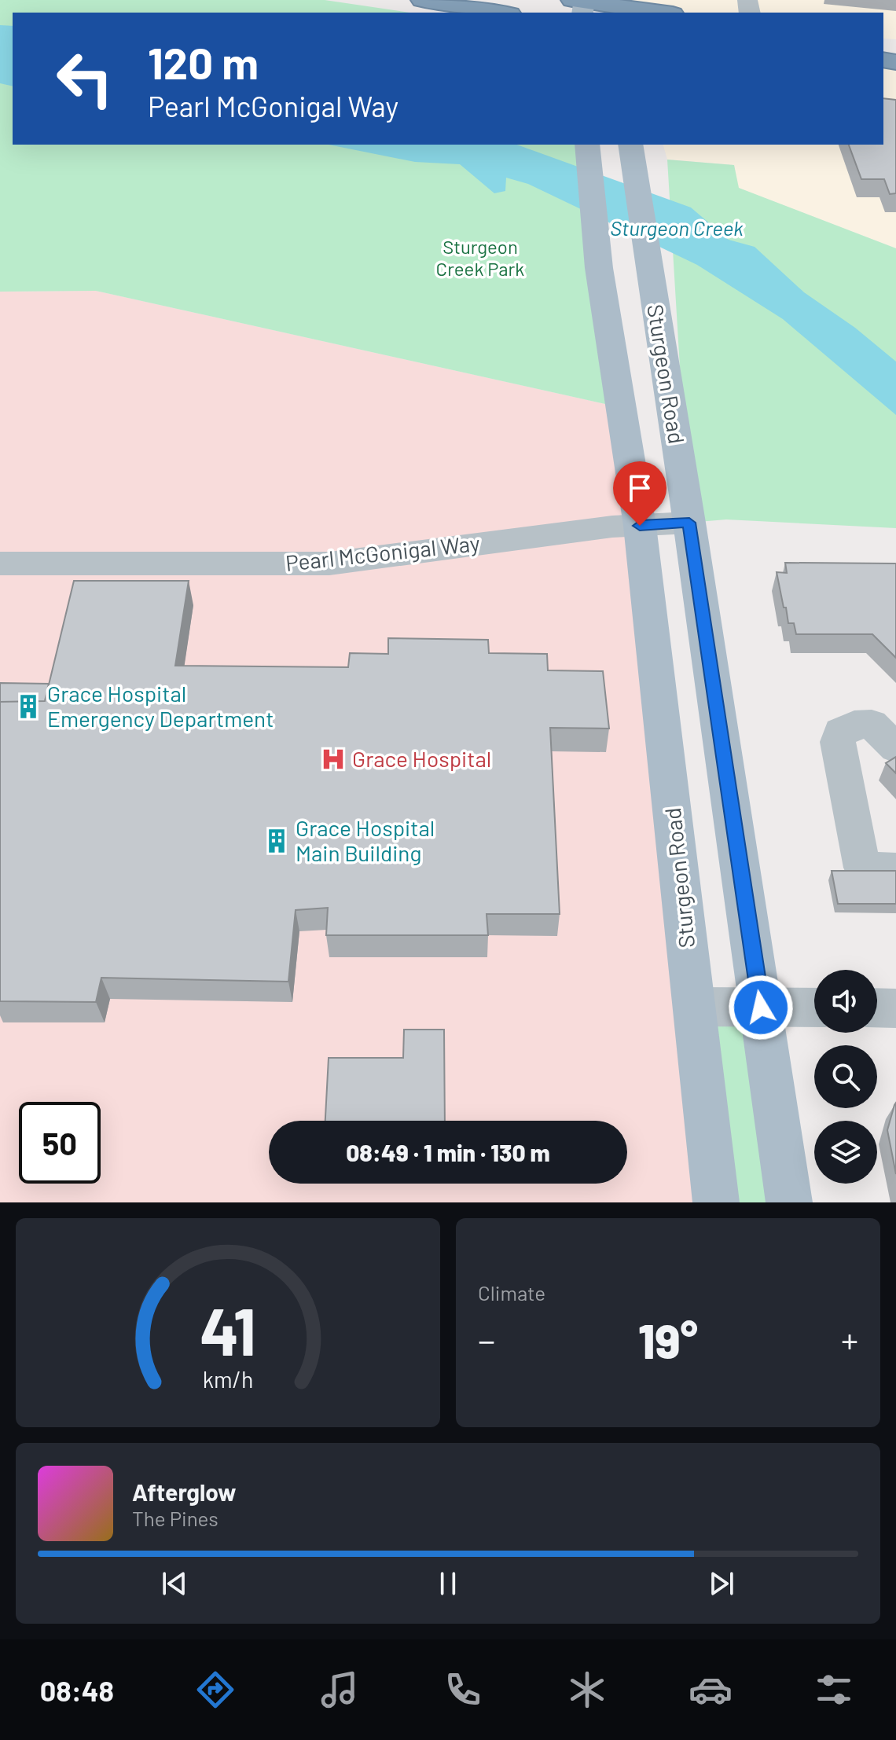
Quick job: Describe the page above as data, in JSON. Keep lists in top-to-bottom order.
{
  "streets": {
    "main road": ["Sturgeon Road"],
    "street": ["Pearl McGonigal Way"]
  },
  "crossings": [
    ["Sturgeon Road", "Pearl McGonigal Way"]
  ],
  "water": ["Sturgeon Creek"],
  "parks": ["Sturgeon Creek Park"],
  "places": {
    "building": ["Grace Hospital Emergency Department", "Grace Hospital Main Building"],
    "hospital": ["Grace Hospital"]
  },
  "page": {
    "turn": ["120 m", "Pearl McGonigal Way"],
    "limit": "50",
    "trip": "08:49 · 1 min · 130 m",
    "tile": "Climate",
    "heat": ["−", "19°", "+"],
    "song": ["Afterglow", "The Pines"],
    "tabs": "08:48",
    "gauge": ["41", "km/h"]
  }
}
